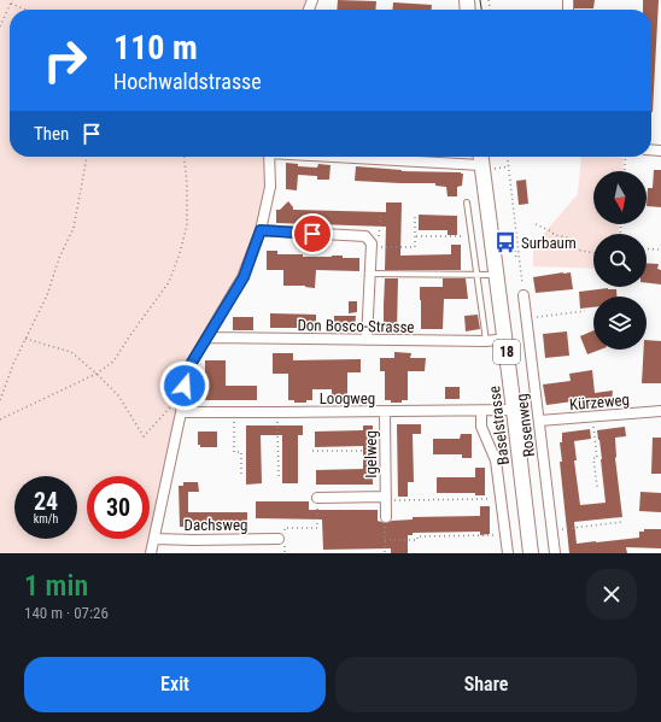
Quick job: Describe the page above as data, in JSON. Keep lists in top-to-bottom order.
{
  "streets": {
    "main road": ["18", "Baselstrasse"],
    "street": [
      "Don Bosco-Strasse",
      "Loogweg",
      "Kürzeweg",
      "Rosenweg",
      "Igelweg",
      "Dachsweg"
    ]
  },
  "crossings": [
    ["Don Bosco-Strasse", "Baselstrasse"],
    ["Loogweg", "Baselstrasse"],
    ["Loogweg", "Igelweg"],
    ["Kürzeweg", "Rosenweg"]
  ],
  "places": {
    "bus stop": ["Surbaum"]
  },
  "north": "bottom",
  "page": {
    "turn": ["110 m", "Hochwaldstrasse"],
    "then": "Then",
    "speed": "24 km/h",
    "limit": "30",
    "heading": ["1 min", "140 m · 07:26"],
    "buttons": ["Exit", "Share"]
  }
}
